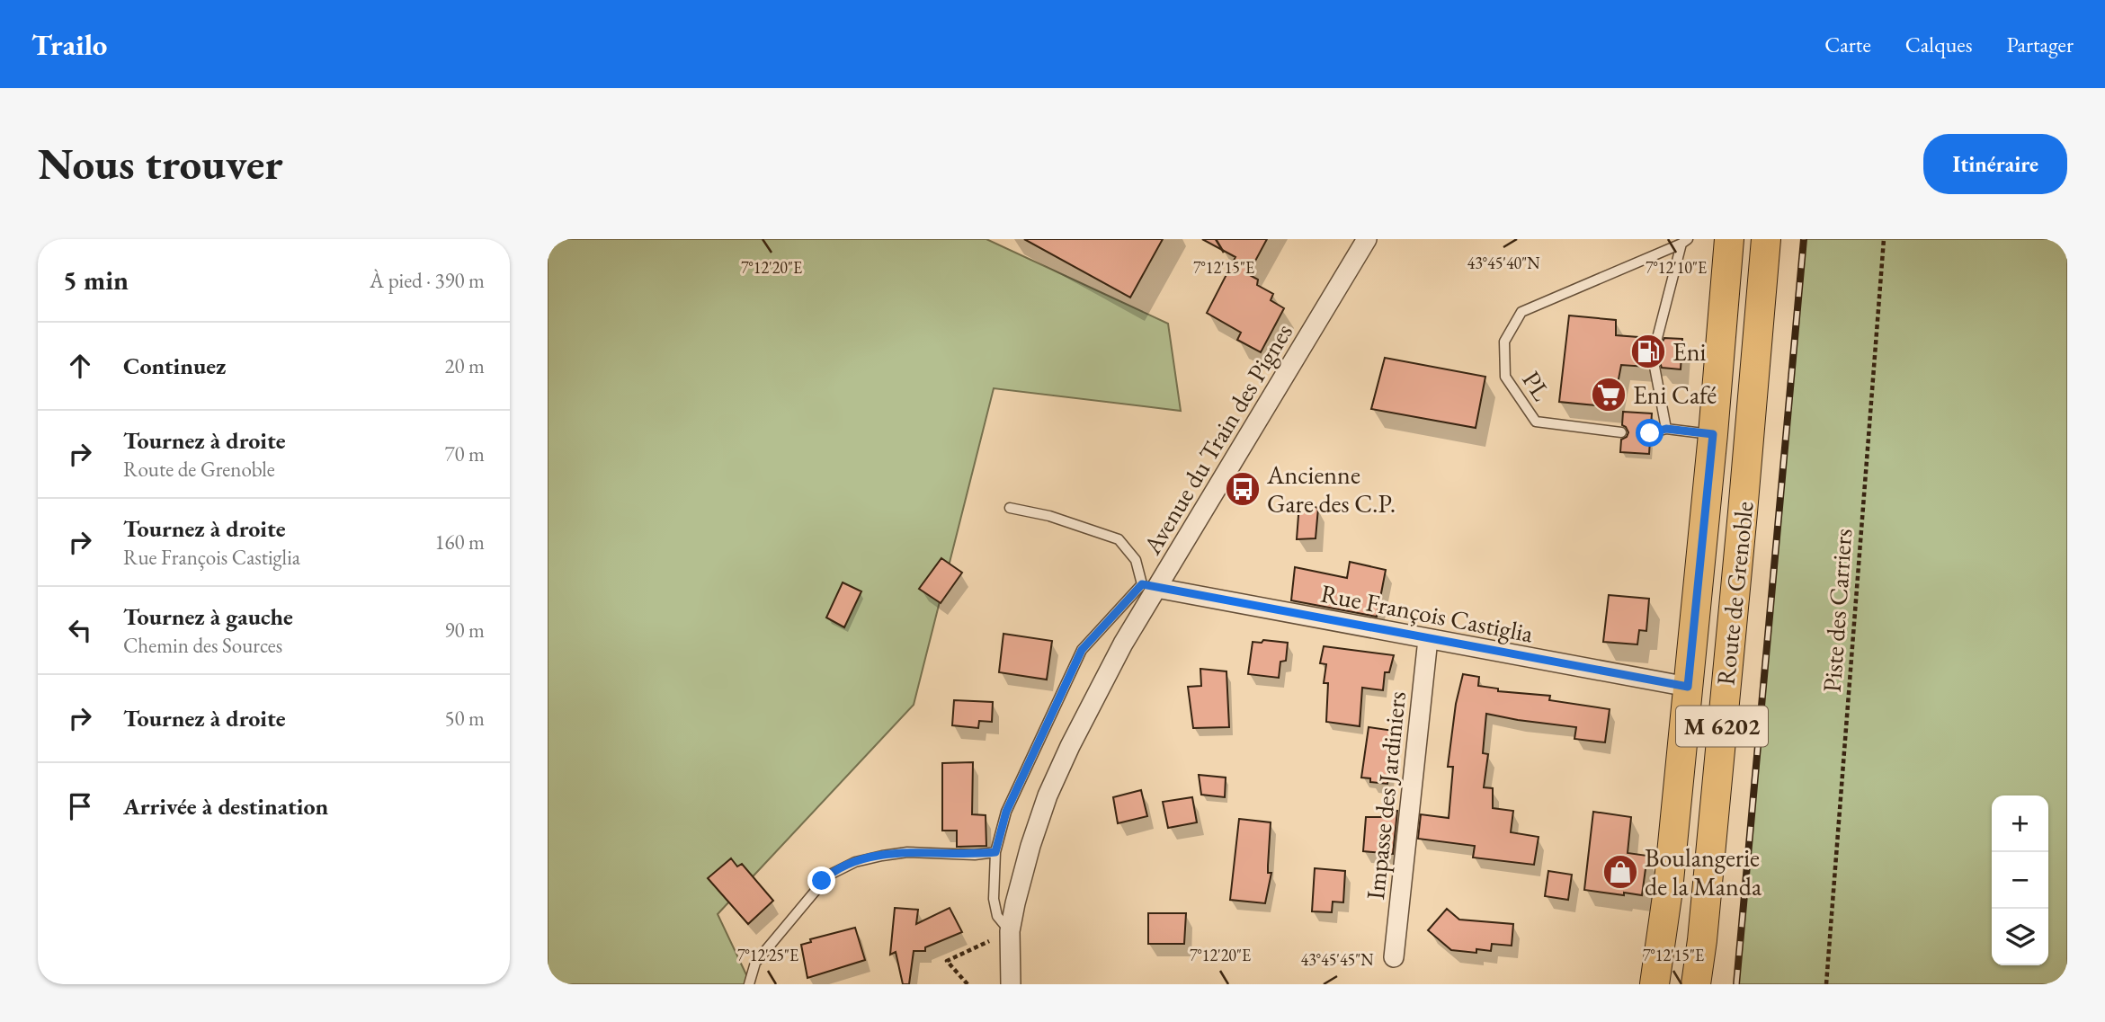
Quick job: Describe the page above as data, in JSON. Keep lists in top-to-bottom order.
{
  "streets": {
    "main road": ["Route de Grenoble", "M 6202"],
    "street": ["Avenue du Train des Pignes", "Rue François Castiglia", "Impasse des Jardiniers"],
    "lane": ["PL"],
    "path": ["Piste des Carriers"]
  },
  "crossings": [
    ["Avenue du Train des Pignes", "Rue François Castiglia"],
    ["Route de Grenoble", "Rue François Castiglia"],
    ["Route de Grenoble", "M 6202"],
    ["Rue François Castiglia", "Impasse des Jardiniers"]
  ],
  "places": {
    "fuel station": ["Eni"],
    "supermarket": ["Eni Café"],
    "bus stop": ["Ancienne Gare des C.P."],
    "shop": ["Boulangerie de la Manda"]
  },
  "page": {
    "header": "Trailo",
    "nav": ["Carte", "Calques", "Partager"],
    "buttons": "Itinéraire",
    "title": "Nous trouver",
    "heading": ["5 min", "À pied · 390 m"],
    "list": [
      ["Continuez", "20 m"],
      ["Tournez à droite", "Route de Grenoble", "70 m"],
      ["Tournez à droite", "Rue François Castiglia", "160 m"],
      ["Tournez à gauche", "Chemin des Sources", "90 m"],
      ["Tournez à droite", "50 m"],
      "Arrivée à destination"
    ],
    "map_buttons": ["+", "−"]
  },
  "coordinates": [
    "43°45'40\"N",
    "7°12'20\"E",
    "7°12'15\"E",
    "7°12'10\"E",
    "7°12'25\"E",
    "43°45'45\"N"
  ]
}
